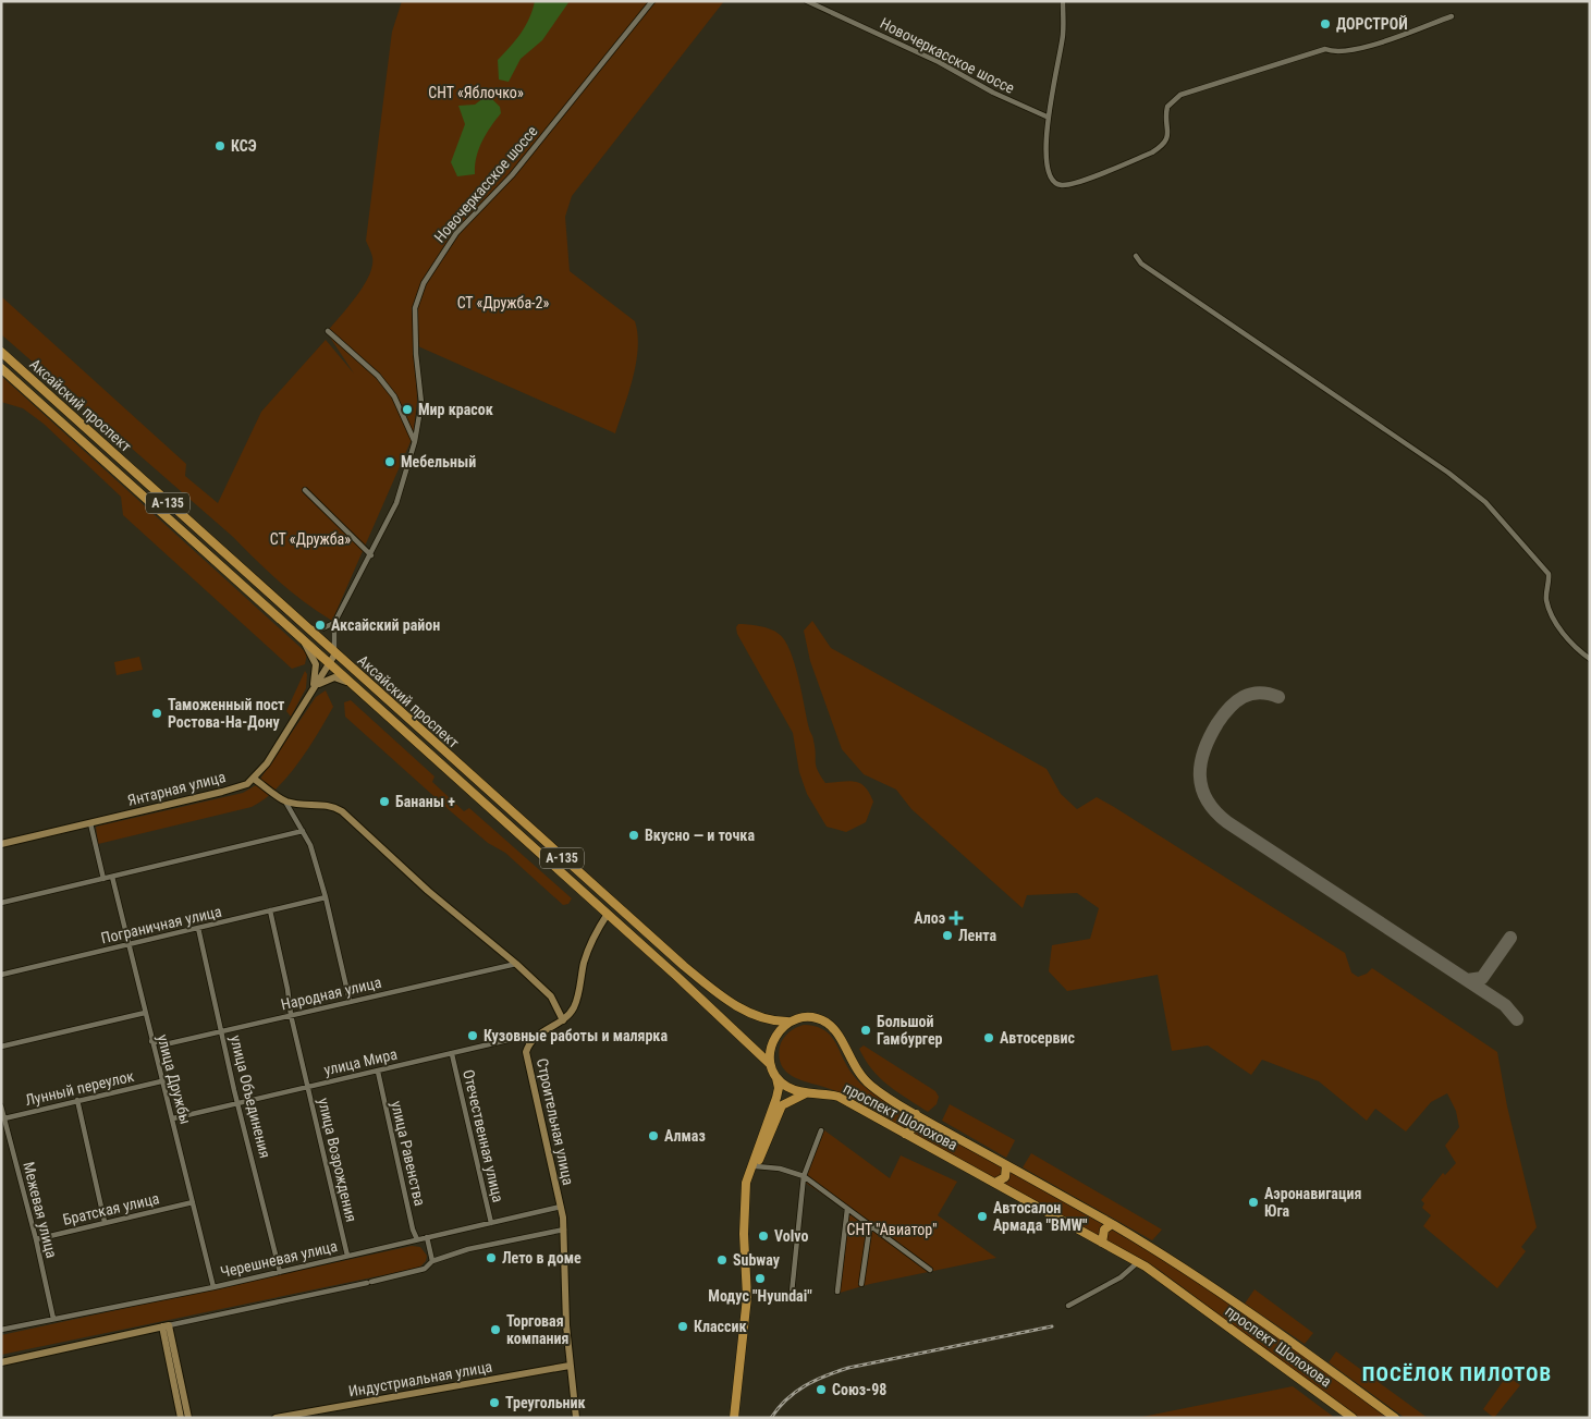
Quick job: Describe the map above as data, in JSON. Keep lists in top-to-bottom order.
{
  "streets": {
    "main road": ["Аксайский проспект", "А-135", "проспект Шолохова"],
    "street": [
      "Новочеркасское шоссе",
      "Янтарная улица",
      "Пограничная улица",
      "Народная улица",
      "улица Мира",
      "улица Дружбы",
      "Лунный переулок",
      "улица Объединения",
      "Строительная улица",
      "Отечественная улица",
      "улица Равенства",
      "улица Возрождения",
      "Братская улица",
      "Межевая улица",
      "Черешневая улица",
      "Индустриальная улица"
    ]
  },
  "crossings": [
    ["Аксайский проспект", "Янтарная улица"],
    ["Аксайский проспект", "проспект Шолохова"],
    ["Пограничная улица", "улица Дружбы"],
    ["Пограничная улица", "улица Объединения"],
    ["Пограничная улица", "улица Возрождения"],
    ["Народная улица", "улица Дружбы"],
    ["Народная улица", "улица Объединения"],
    ["Народная улица", "улица Возрождения"],
    ["улица Мира", "улица Дружбы"],
    ["улица Мира", "улица Объединения"],
    ["улица Мира", "Строительная улица"],
    ["улица Мира", "Отечественная улица"],
    ["улица Мира", "улица Равенства"],
    ["улица Мира", "улица Возрождения"],
    ["улица Дружбы", "Лунный переулок"],
    ["улица Дружбы", "Братская улица"],
    ["улица Дружбы", "Черешневая улица"],
    ["Лунный переулок", "Межевая улица"],
    ["улица Объединения", "Черешневая улица"],
    ["Строительная улица", "Черешневая улица"],
    ["Строительная улица", "Индустриальная улица"],
    ["Отечественная улица", "Черешневая улица"],
    ["улица Равенства", "Черешневая улица"],
    ["улица Возрождения", "Черешневая улица"],
    ["Братская улица", "Межевая улица"],
    ["Межевая улица", "Черешневая улица"]
  ],
  "districts": ["ПОСЁЛОК ПИЛОТОВ"],
  "parks": [
    "СНТ «Яблочко»",
    "СТ «Дружба-2»",
    "СТ «Дружба»",
    "СНТ \"Авиатор\""
  ],
  "places": {
    "other": [
      "ДОРСТРОЙ",
      "КСЭ",
      "Мир красок",
      "Мебельный",
      "Аксайский район",
      "Таможенный пост Ростова-На-Дону",
      "Бананы +",
      "Вкусно — и точка",
      "Лента",
      "Большой Гамбургер",
      "Кузовные работы и малярка",
      "Автосервис",
      "Алмаз",
      "Аэронавигация Юга",
      "Автосалон Армада \"BMW\"",
      "Volvo",
      "Лето в доме",
      "Subway",
      "Модус \"Hyundai\"",
      "Классик",
      "Торговая компания",
      "Союз-98",
      "Треугольник"
    ],
    "health": ["Алоэ"]
  }
}
